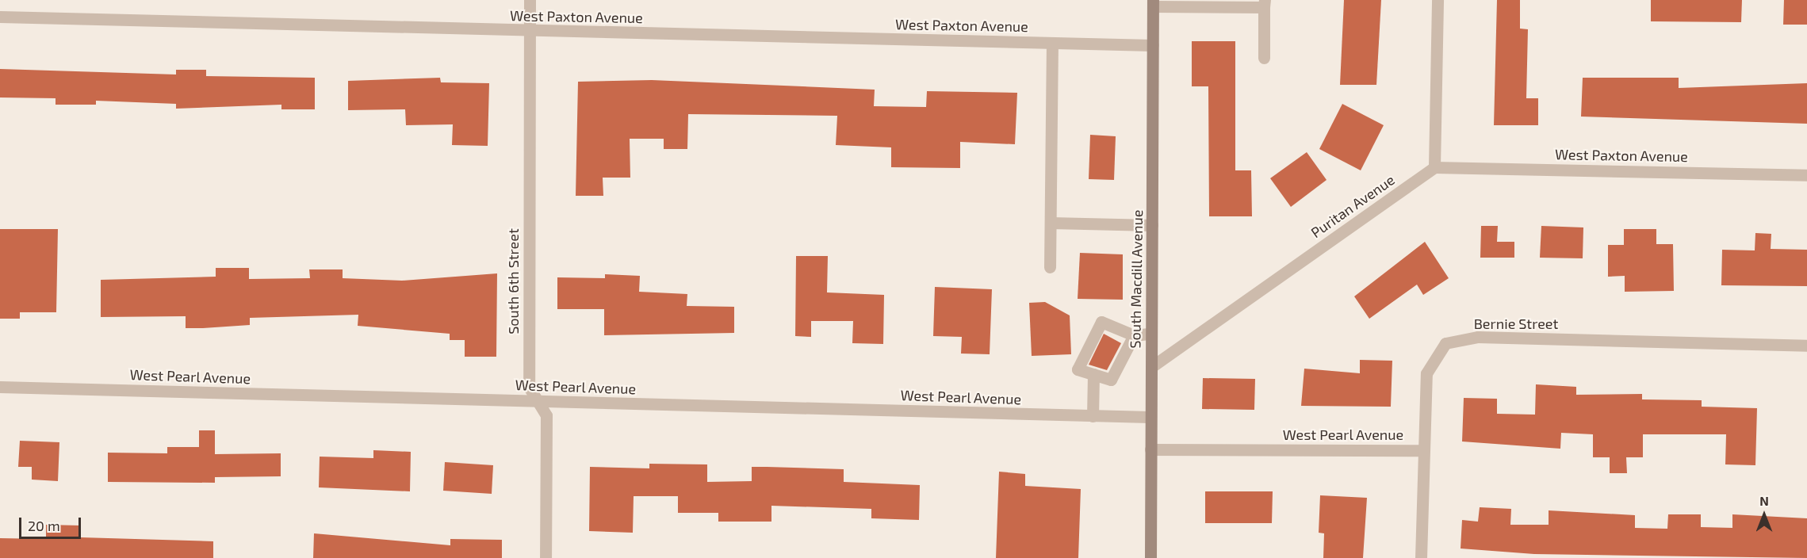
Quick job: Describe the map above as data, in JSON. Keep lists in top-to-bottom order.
{
  "streets": {
    "street": [
      "West Paxton Avenue",
      "Puritan Avenue",
      "South Macdill Avenue",
      "South 6th Street",
      "Bernie Street",
      "West Pearl Avenue"
    ]
  },
  "crossings": [
    ["West Paxton Avenue", "Puritan Avenue"],
    ["West Paxton Avenue", "South Macdill Avenue"],
    ["West Paxton Avenue", "South 6th Street"],
    ["Puritan Avenue", "South Macdill Avenue"],
    ["South Macdill Avenue", "West Pearl Avenue"],
    ["South 6th Street", "West Pearl Avenue"],
    ["Bernie Street", "West Pearl Avenue"]
  ],
  "scale_bar": "20 m",
  "north": "top"
}
